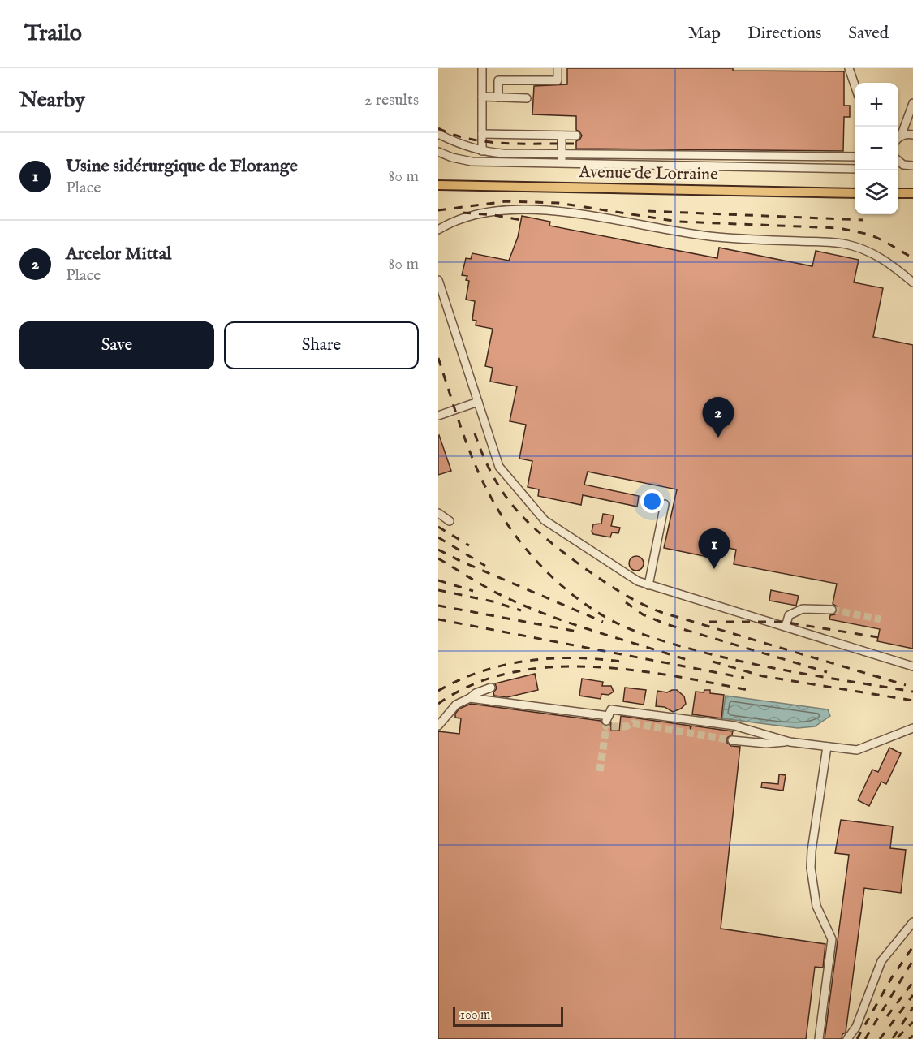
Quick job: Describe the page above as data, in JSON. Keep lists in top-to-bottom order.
{
  "streets": {
    "main road": ["Avenue de Lorraine"]
  },
  "scale_bar": "100 m",
  "page": {
    "header": "Trailo",
    "nav": ["Map", "Directions", "Saved"],
    "heading": ["Nearby", "2 results"],
    "map_buttons": ["+", "−"],
    "list": [
      {
        "mark": "1",
        "name": "Usine sidérurgique de Florange",
        "note": "Place",
        "value": "80 m"
      },
      {
        "mark": "2",
        "name": "Arcelor Mittal",
        "note": "Place",
        "value": "80 m"
      }
    ],
    "buttons": ["Save", "Share"],
    "pins": ["2", "1"],
    "scale": "100 m"
  }
}
